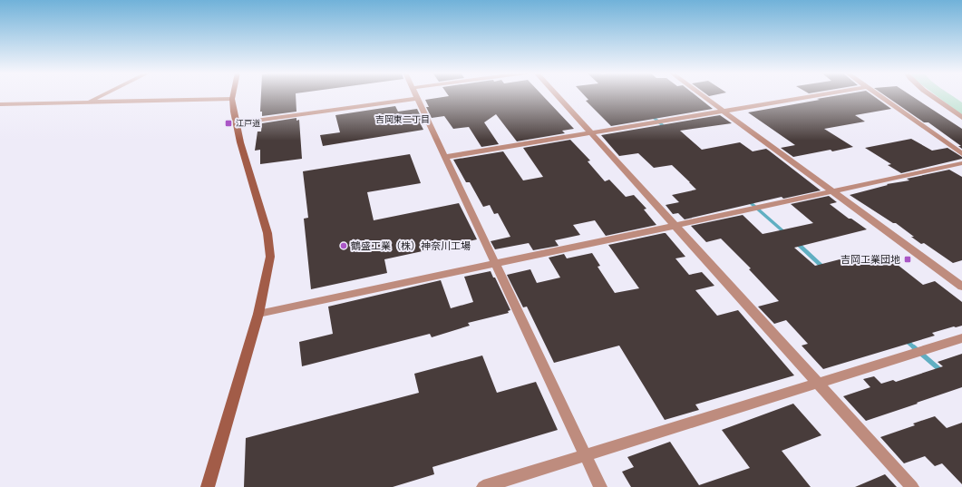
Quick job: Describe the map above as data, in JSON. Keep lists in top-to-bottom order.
{
  "districts": ["吉岡東二丁目"],
  "places": {
    "transit": ["江戸道", "吉岡工業団地"],
    "other": ["鶴盛工業（株）神奈川工場"]
  }
}
